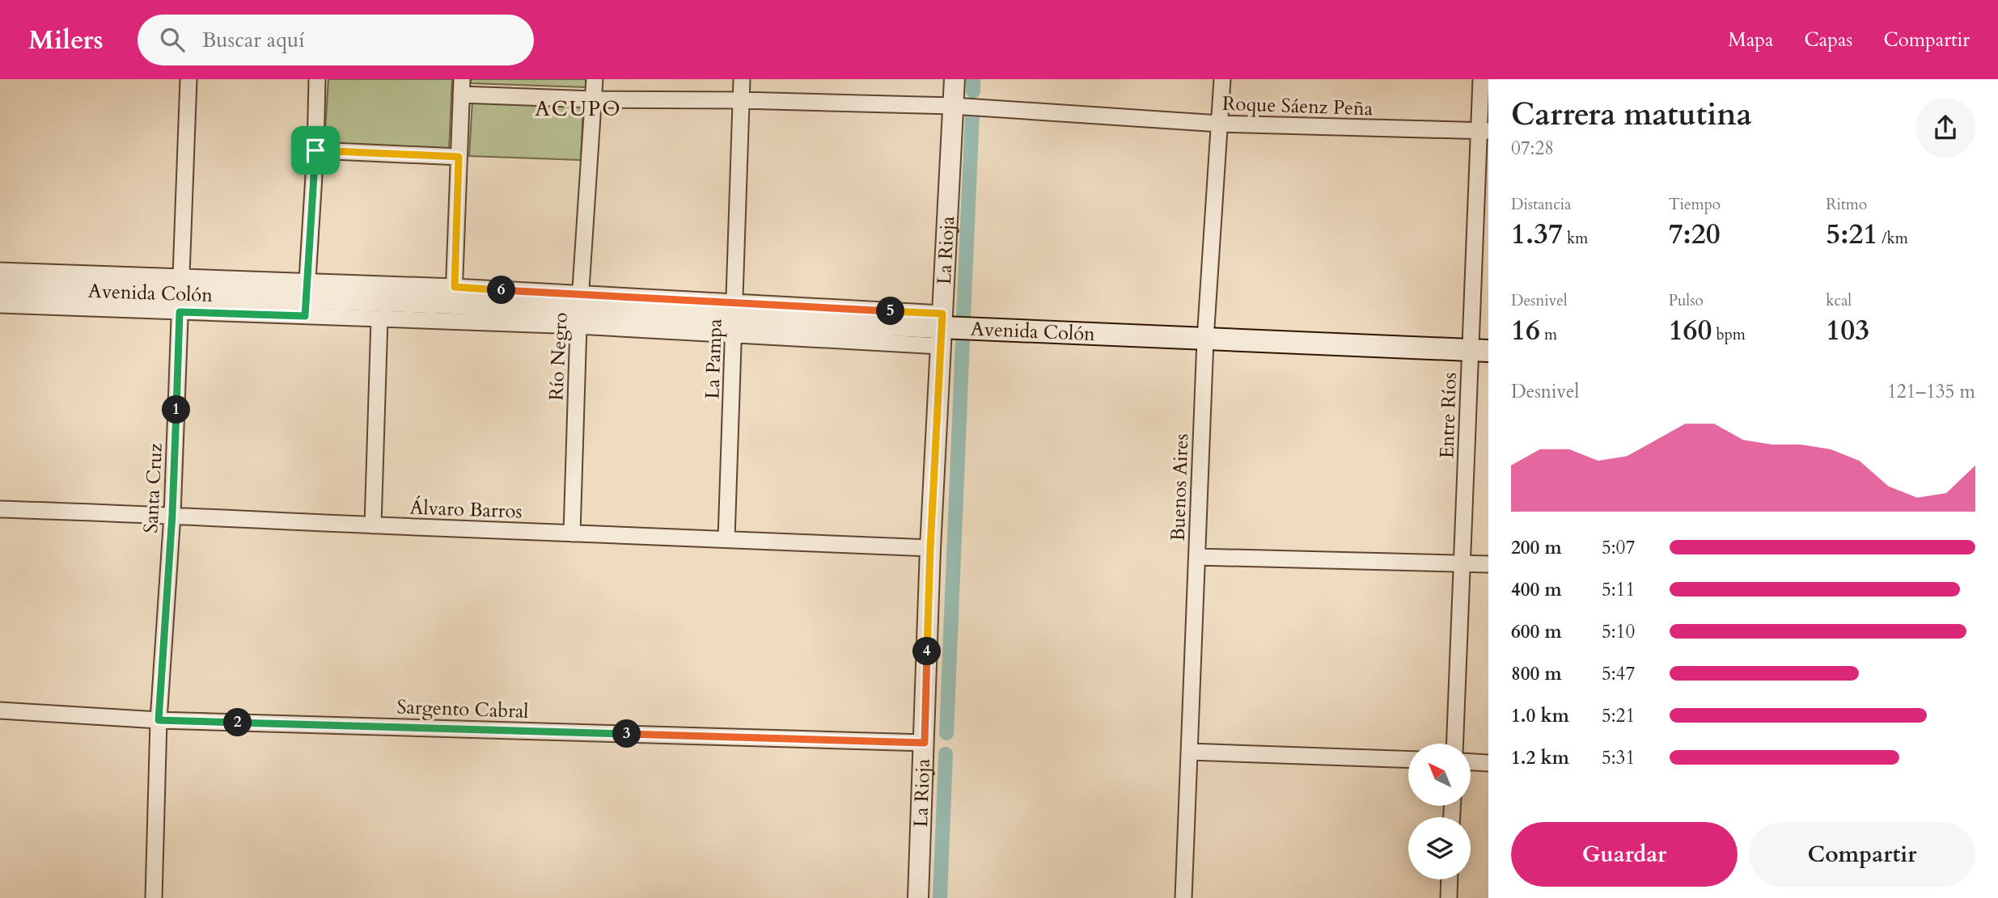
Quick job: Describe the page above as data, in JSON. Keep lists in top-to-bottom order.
{
  "streets": {
    "main road": ["Avenida Colón"],
    "street": [
      "Roque Sáenz Peña",
      "La Rioja",
      "Río Negro",
      "La Pampa",
      "Entre Ríos",
      "Buenos Aires",
      "Santa Cruz",
      "Álvaro Barros",
      "Sargento Cabral"
    ]
  },
  "crossings": [
    ["Roque Sáenz Peña", "La Rioja"],
    ["Roque Sáenz Peña", "Río Negro"],
    ["Roque Sáenz Peña", "La Pampa"],
    ["Roque Sáenz Peña", "Entre Ríos"],
    ["Roque Sáenz Peña", "Buenos Aires"],
    ["La Rioja", "Avenida Colón"],
    ["La Rioja", "Álvaro Barros"],
    ["La Rioja", "Sargento Cabral"],
    ["Avenida Colón", "Río Negro"],
    ["Avenida Colón", "La Pampa"],
    ["Avenida Colón", "Entre Ríos"],
    ["Avenida Colón", "Buenos Aires"],
    ["Avenida Colón", "Santa Cruz"],
    ["Río Negro", "Álvaro Barros"],
    ["La Pampa", "Álvaro Barros"],
    ["Santa Cruz", "Álvaro Barros"],
    ["Santa Cruz", "Sargento Cabral"]
  ],
  "districts": ["ACUPO"],
  "north": "top left",
  "page": {
    "header": "Milers",
    "search": "Buscar aquí",
    "nav": ["Mapa", "Capas", "Compartir"],
    "heading": ["Carrera matutina", "07:28"],
    "stats": [
      ["Distancia", "1.37 km"],
      ["Tiempo", "7:20"],
      ["Ritmo", "5:21 /km"],
      ["Desnivel", "16 m"],
      ["Pulso", "160 bpm"],
      ["kcal", "103"]
    ],
    "pins": [
      "6",
      "5",
      "1",
      "4",
      "2",
      "3"
    ],
    "chart": ["Desnivel", "121–135 m"],
    "list": [
      {
        "name": "200 m",
        "note": "5:07"
      },
      {
        "name": "400 m",
        "note": "5:11"
      },
      {
        "name": "600 m",
        "note": "5:10"
      },
      {
        "name": "800 m",
        "note": "5:47"
      },
      {
        "name": "1.0 km",
        "note": "5:21"
      },
      {
        "name": "1.2 km",
        "note": "5:31"
      }
    ],
    "buttons": ["Guardar", "Compartir"]
  }
}
